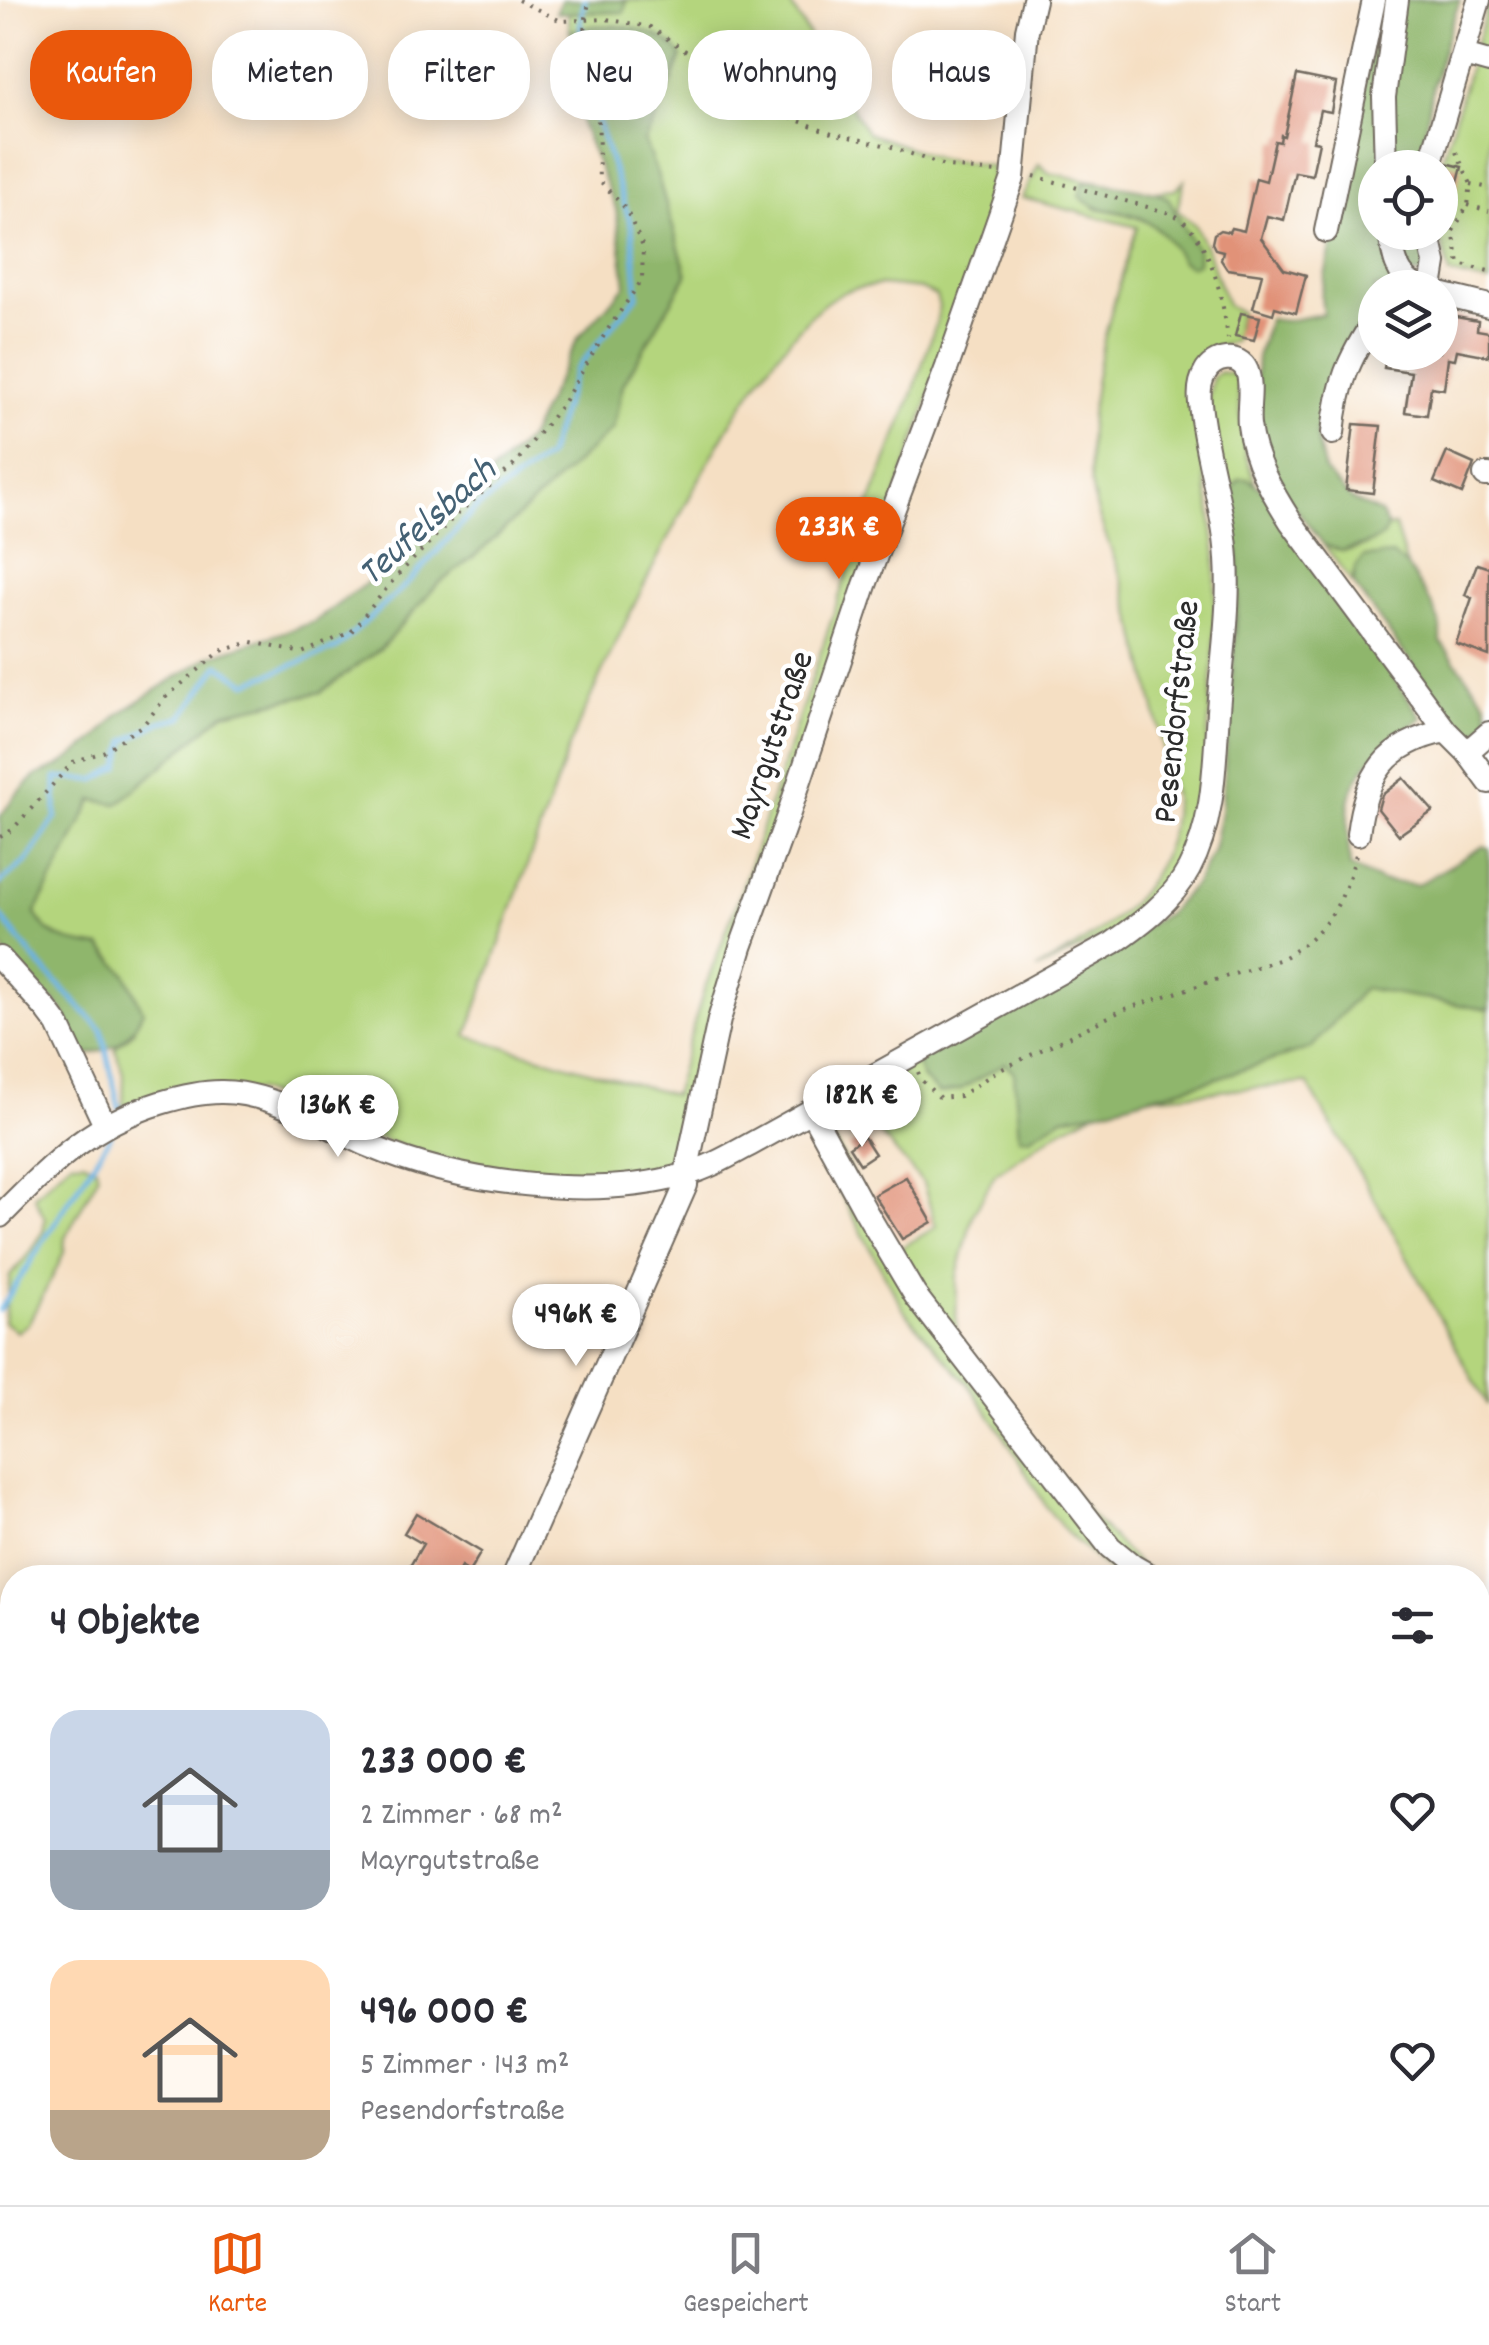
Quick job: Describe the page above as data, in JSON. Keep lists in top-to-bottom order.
{
  "streets": {
    "street": ["Pesendorfstraße", "Mayrgutstraße"]
  },
  "crossings": [
    ["Pesendorfstraße", "Mayrgutstraße"]
  ],
  "water": ["Teufelsbach"],
  "page": {
    "chip": [
      "Kaufen",
      "Mieten",
      "Filter",
      "Neu",
      "Wohnung",
      "Haus"
    ],
    "price": [
      "233K €",
      "182K €",
      "136K €",
      "496K €"
    ],
    "heading": "4 Objekte",
    "list": [
      {
        "name": "233 000 €",
        "note": "2 Zimmer · 68 m² · Mayrgutstraße"
      },
      {
        "name": "496 000 €",
        "note": "5 Zimmer · 143 m² · Pesendorfstraße"
      }
    ],
    "tabs": ["Karte", "Gespeichert", "Start"]
  }
}
